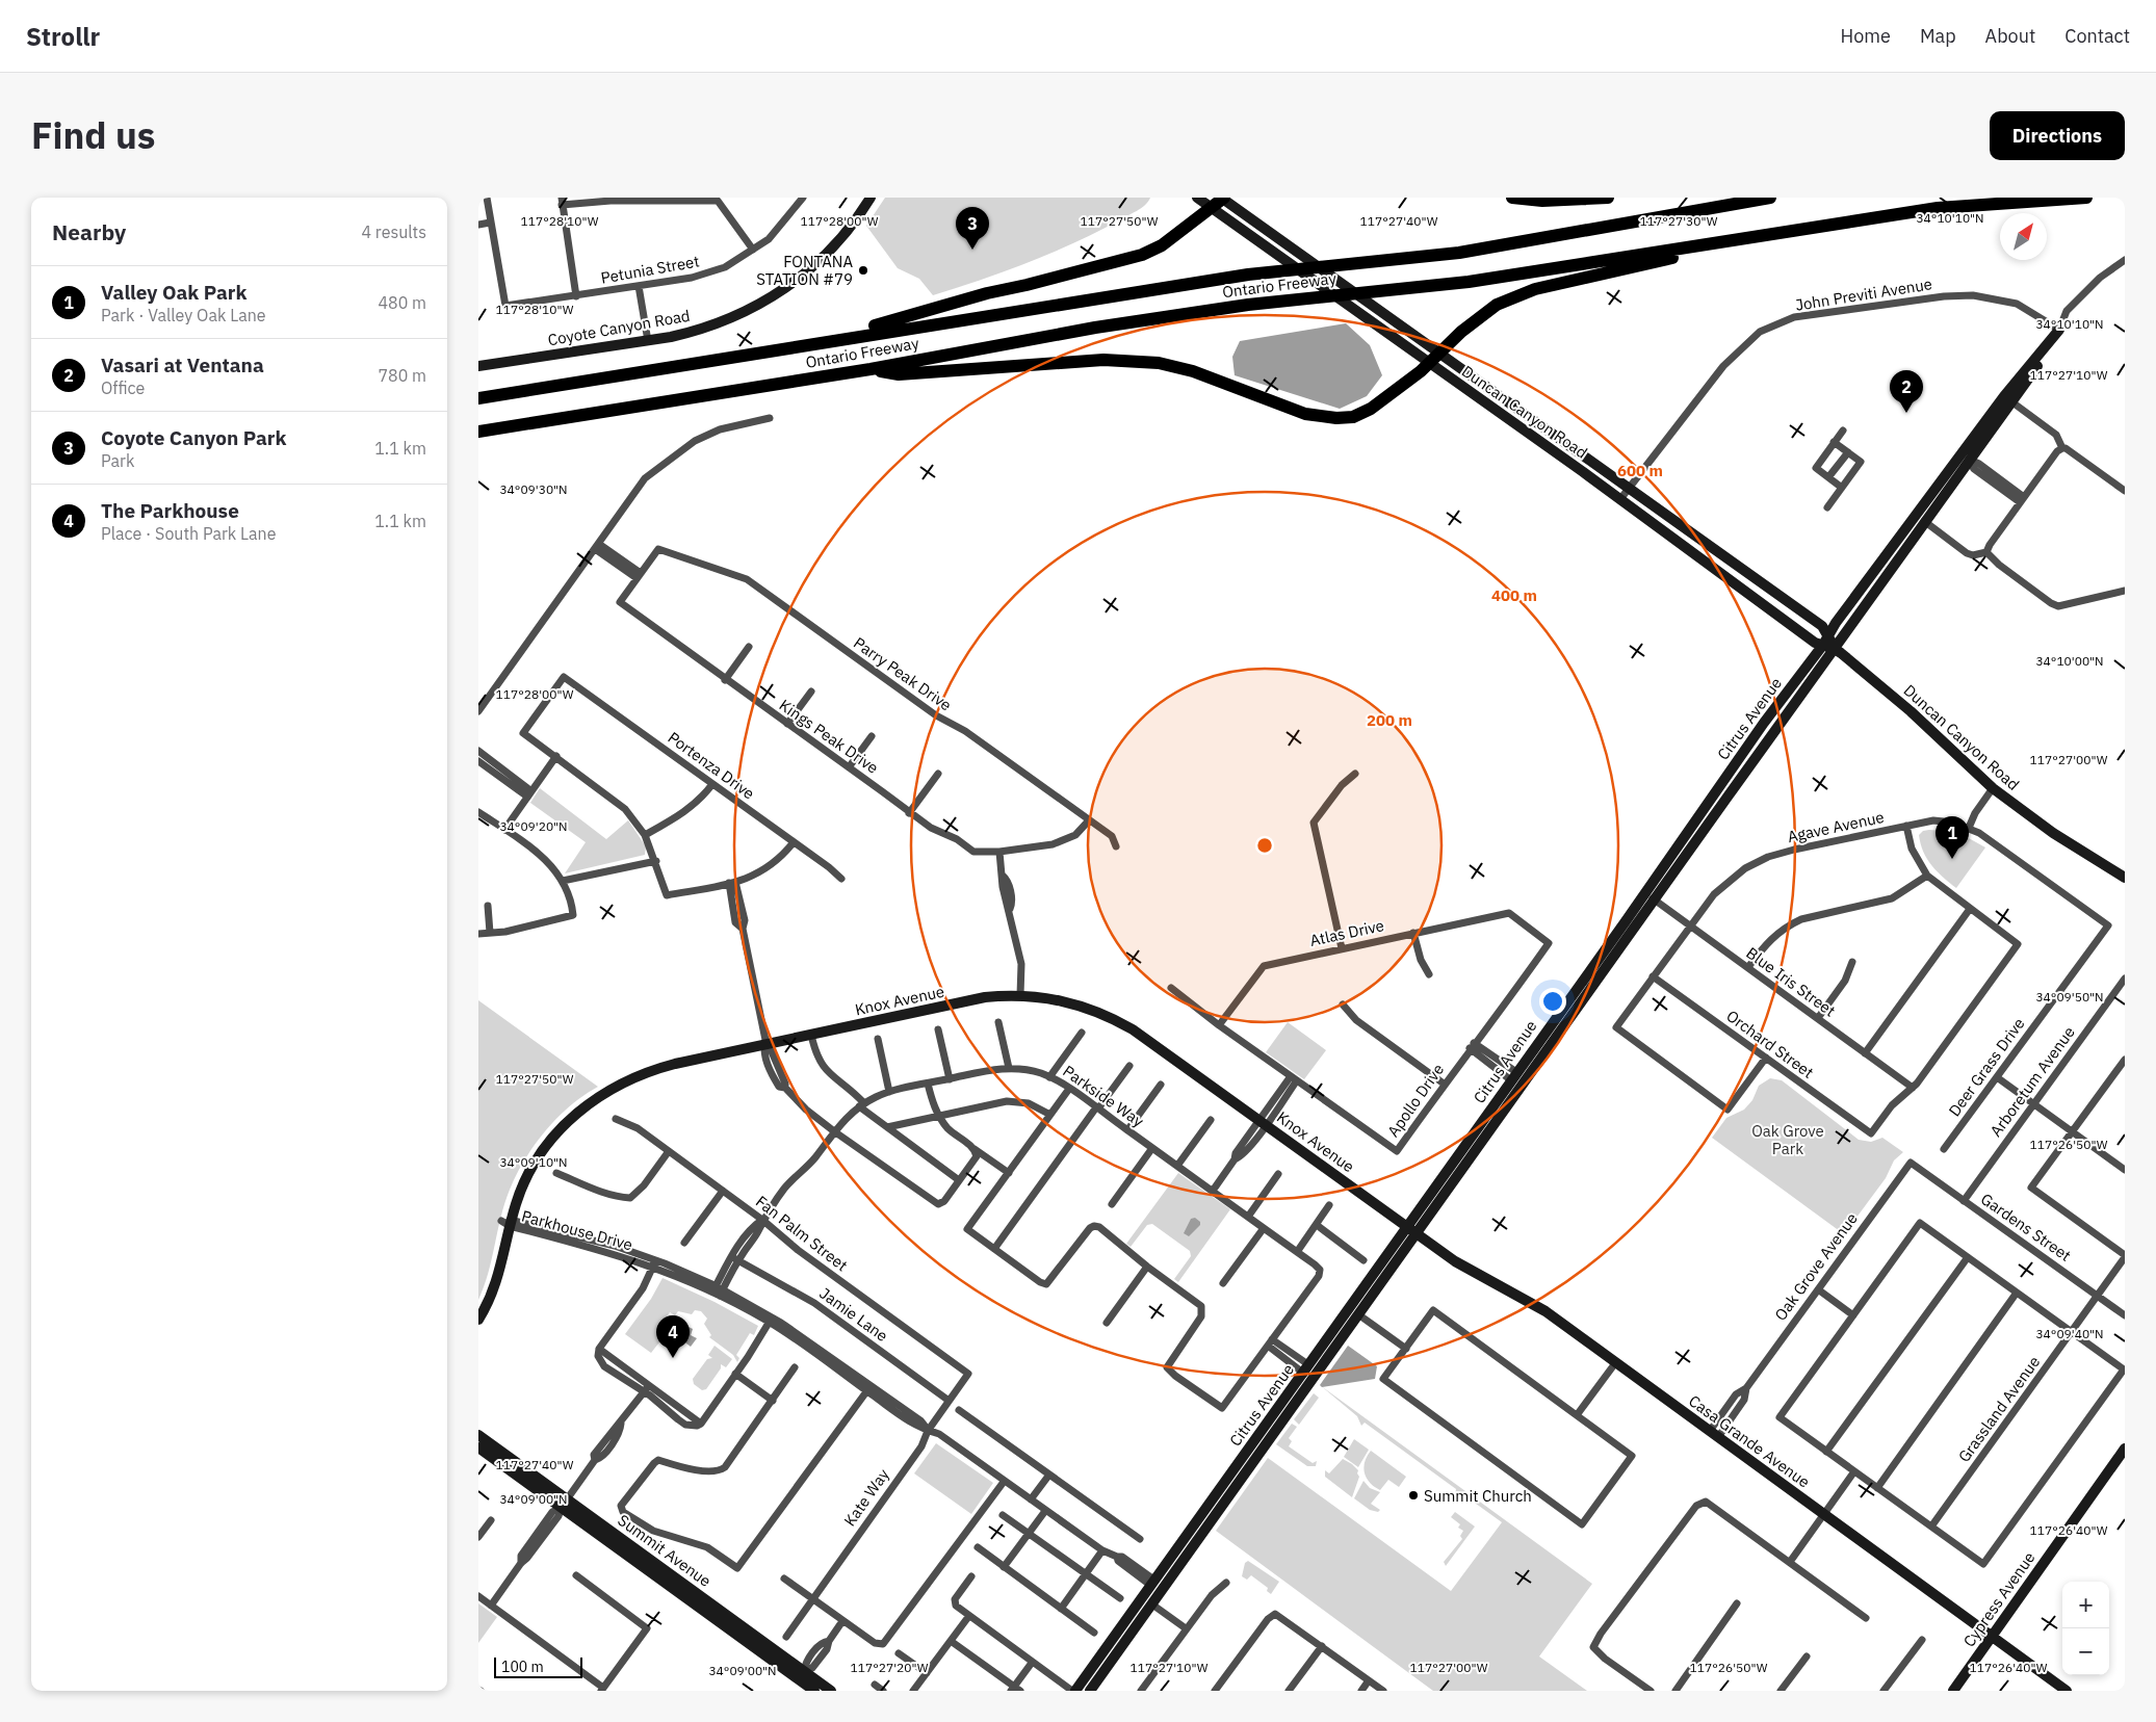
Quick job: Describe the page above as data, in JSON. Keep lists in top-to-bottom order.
{
  "streets": {
    "highway": ["Ontario Freeway"],
    "main road": [
      "Coyote Canyon Road",
      "Duncan Canyon Road",
      "Citrus Avenue",
      "Knox Avenue",
      "Casa Grande Avenue",
      "Summit Avenue",
      "Cypress Avenue"
    ],
    "street": [
      "Petunia Street",
      "John Previti Avenue",
      "Parry Peak Drive",
      "Kings Peak Drive",
      "Portenza Drive",
      "Agave Avenue",
      "Atlas Drive",
      "Blue Iris Street",
      "Orchard Street",
      "Deer Grass Drive",
      "Arboretum Avenue",
      "Parkside Way",
      "Apollo Drive",
      "Gardens Street",
      "Parkhouse Drive",
      "Fan Palm Street",
      "Oak Grove Avenue",
      "Jamie Lane",
      "Grassland Avenue",
      "Kate Way"
    ]
  },
  "crossings": [
    ["John Previti Avenue", "Duncan Canyon Road"],
    ["John Previti Avenue", "Citrus Avenue"],
    ["Duncan Canyon Road", "Citrus Avenue"],
    ["Parry Peak Drive", "Kings Peak Drive"],
    ["Citrus Avenue", "Blue Iris Street"],
    ["Citrus Avenue", "Knox Avenue"],
    ["Citrus Avenue", "Parkhouse Drive"],
    ["Citrus Avenue", "Casa Grande Avenue"],
    ["Agave Avenue", "Blue Iris Street"],
    ["Agave Avenue", "Orchard Street"],
    ["Agave Avenue", "Deer Grass Drive"],
    ["Atlas Drive", "Apollo Drive"],
    ["Blue Iris Street", "Orchard Street"],
    ["Knox Avenue", "Parkhouse Drive"],
    ["Knox Avenue", "Casa Grande Avenue"],
    ["Arboretum Avenue", "Gardens Street"],
    ["Parkside Way", "Parkhouse Drive"],
    ["Parkside Way", "Fan Palm Street"],
    ["Parkside Way", "Jamie Lane"],
    ["Gardens Street", "Oak Grove Avenue"],
    ["Gardens Street", "Grassland Avenue"],
    ["Parkhouse Drive", "Kate Way"],
    ["Fan Palm Street", "Kate Way"],
    ["Oak Grove Avenue", "Casa Grande Avenue"],
    ["Jamie Lane", "Kate Way"],
    ["Casa Grande Avenue", "Cypress Avenue"]
  ],
  "parks": ["Oak Grove Park"],
  "places": ["FONTANA STATION #79", "Summit Church"],
  "scale_bar": "100 m",
  "north": "top right",
  "page": {
    "header": "Strollr",
    "nav": [
      "Home",
      "Map",
      "About",
      "Contact"
    ],
    "title": "Find us",
    "buttons": "Directions",
    "heading": ["Nearby", "4 results"],
    "pins": [
      "3",
      "2",
      "1",
      "4"
    ],
    "list": [
      {
        "mark": "1",
        "name": "Valley Oak Park",
        "note": "Park · Valley Oak Lane",
        "value": "480 m"
      },
      {
        "mark": "2",
        "name": "Vasari at Ventana",
        "note": "Office",
        "value": "780 m"
      },
      {
        "mark": "3",
        "name": "Coyote Canyon Park",
        "note": "Park",
        "value": "1.1 km"
      },
      {
        "mark": "4",
        "name": "The Parkhouse",
        "note": "Place · South Park Lane",
        "value": "1.1 km"
      }
    ],
    "map_buttons": ["+", "−"],
    "scale": "100 m"
  },
  "coordinates": [
    "34°10'10\"N",
    "117°28'10\"W",
    "117°28'00\"W",
    "117°27'50\"W",
    "117°27'40\"W",
    "117°27'30\"W",
    "117°27'10\"W",
    "34°09'30\"N",
    "34°10'00\"N",
    "117°27'00\"W",
    "34°09'20\"N",
    "34°09'50\"N",
    "117°26'50\"W",
    "34°09'10\"N",
    "34°09'40\"N",
    "34°09'00\"N",
    "117°26'40\"W",
    "117°27'20\"W"
  ],
  "rings": ["600 m", "400 m", "200 m"]
}
